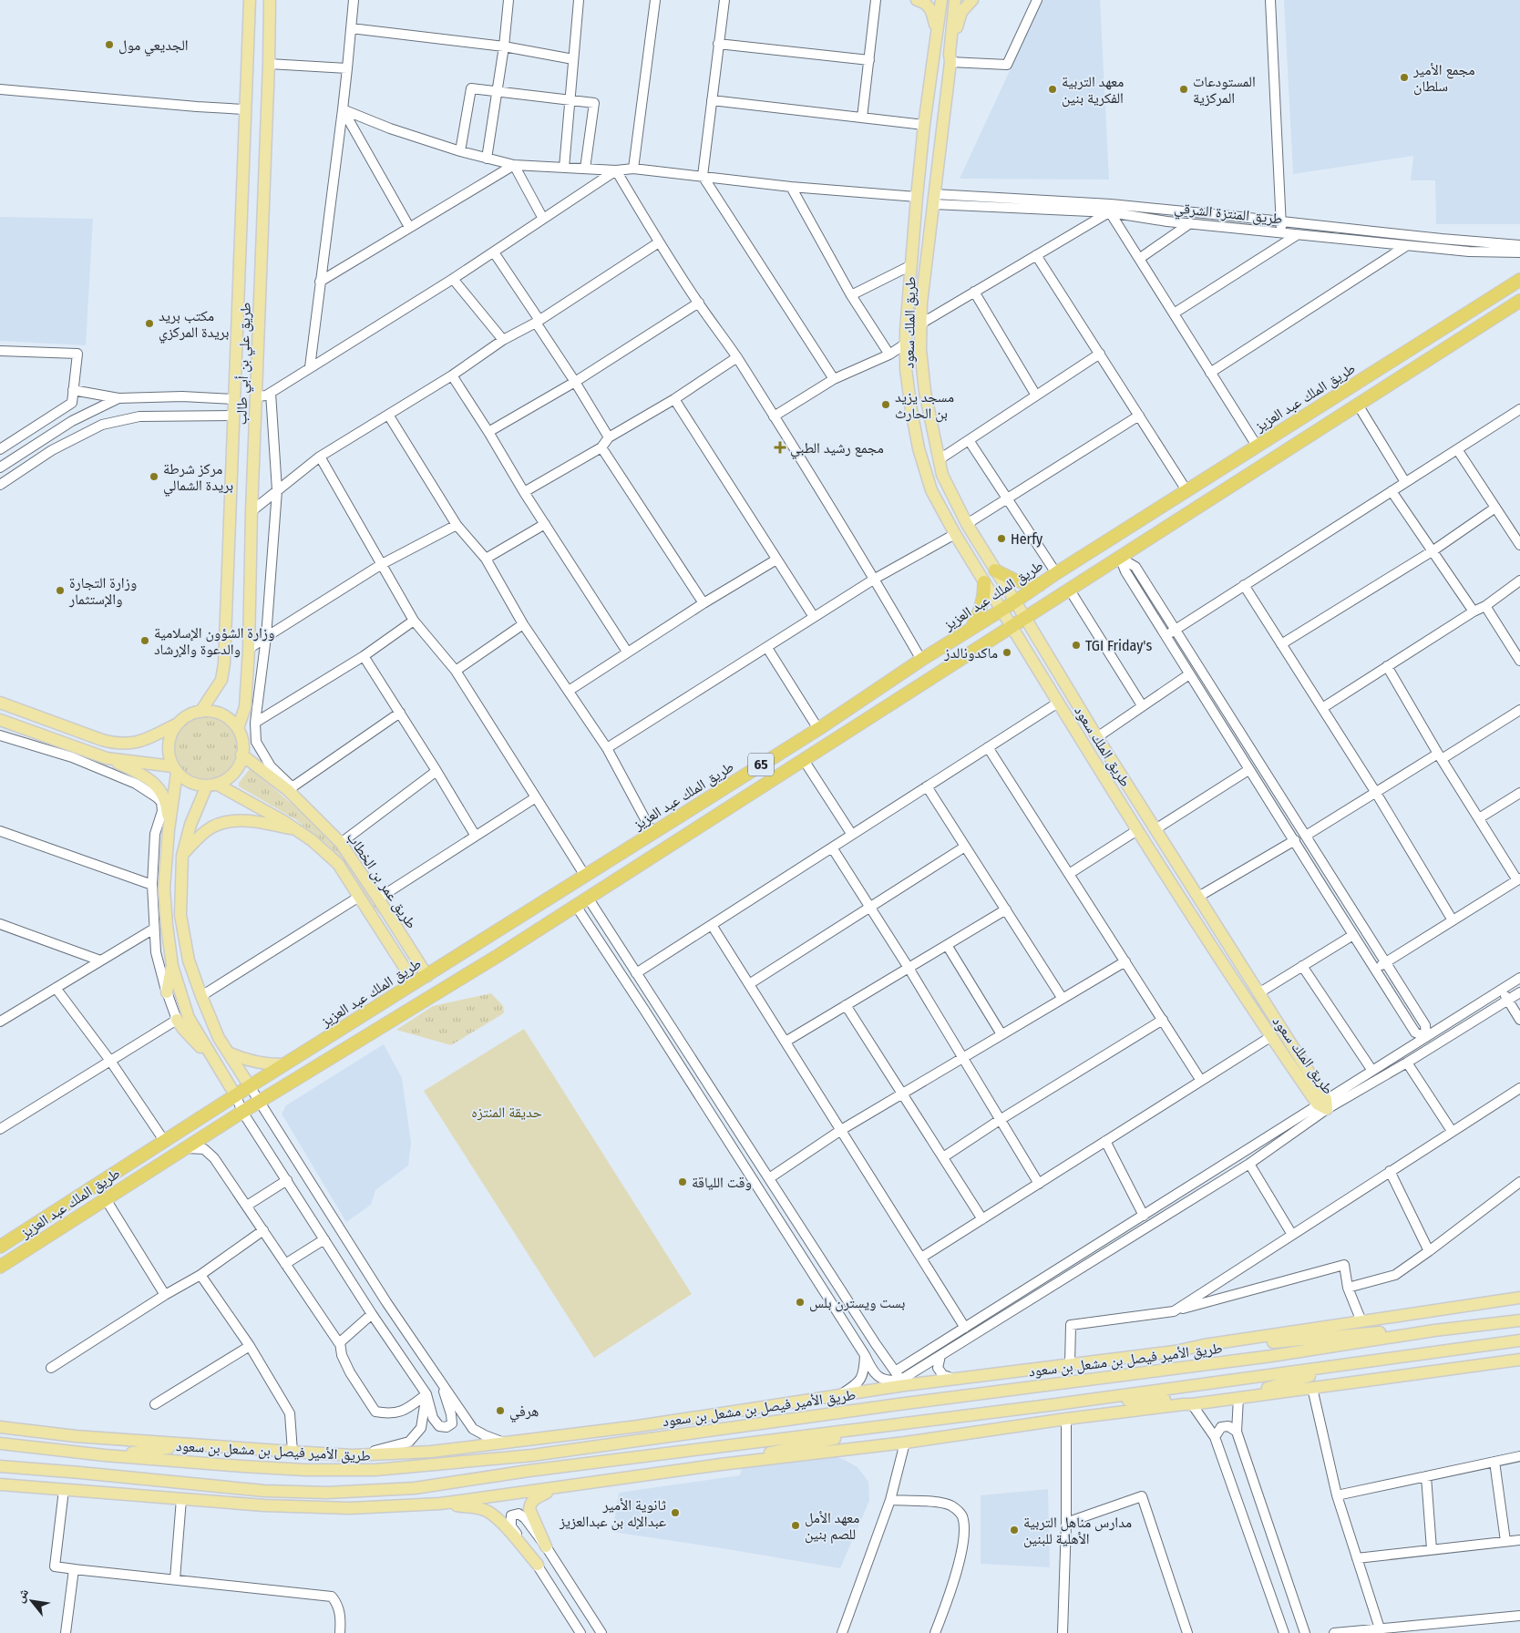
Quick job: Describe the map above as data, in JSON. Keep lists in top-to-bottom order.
{
  "streets": {
    "highway": ["طريق الملك عبد العزيز", "65"],
    "main road": [
      "طريق الملك سعود",
      "طريق علي بن أبي طالب",
      "طريق عمر بن الخطاب",
      "طريق الأمير فيصل بن مشعل بن سعود"
    ],
    "street": ["طريق المنتزة الشرقي"]
  },
  "crossings": [
    ["طريق المنتزة الشرقي", "طريق الملك سعود"],
    ["طريق الملك سعود", "طريق الملك عبد العزيز"],
    ["طريق علي بن أبي طالب", "طريق عمر بن الخطاب"],
    ["طريق الملك عبد العزيز", "طريق عمر بن الخطاب"]
  ],
  "parks": ["حديقة المنتزه"],
  "places": {
    "other": [
      "الجديعي مول",
      "مجمع الأمير سلطان",
      "معهد التربية الفكرية بنين",
      "المستودعات المركزية",
      "مكتب بريد بريدة المركزي",
      "مسجد يزيد بن الحارث",
      "مركز شرطة بريدة الشمالي",
      "Herfy",
      "وزارة التجارة والإستثمار",
      "وزارة الشؤون الإسلامية والدعوة والإرشاد",
      "TGI Friday's",
      "ماكدونالدز",
      "وقت اللياقة",
      "بست ويسترن بلس",
      "هرفي",
      "ثانوية الأمير عبدالإله بن عبدالعزيز",
      "معهد الأمل للصم بنين",
      "مدارس مناهل التربية الأهلية للبنين"
    ],
    "health": ["مجمع رشيد الطبي"]
  },
  "north": "top left"
}
